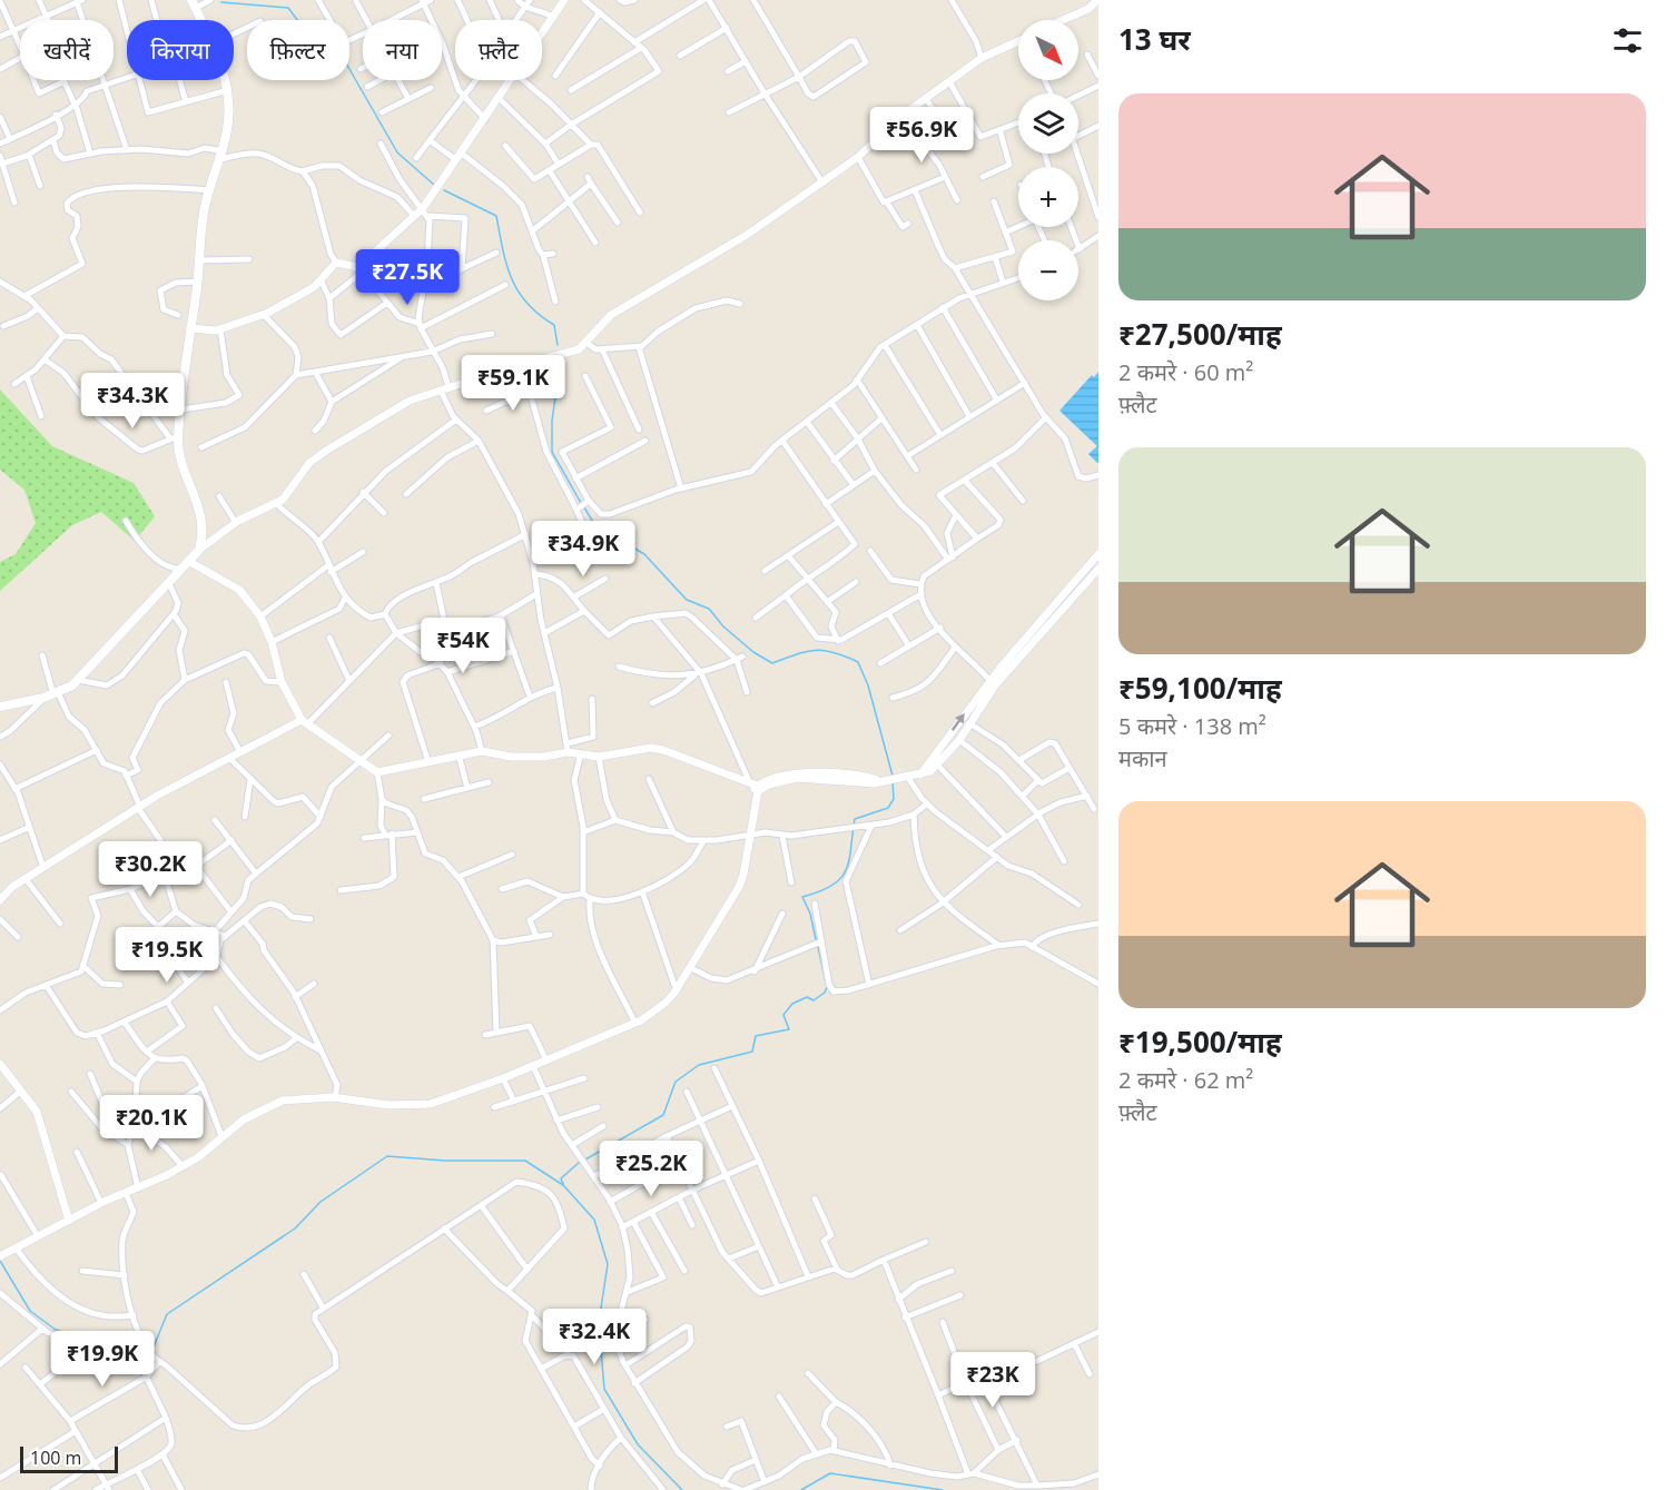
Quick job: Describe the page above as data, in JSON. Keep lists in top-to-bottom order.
{
  "scale_bar": "100 m",
  "north": "bottom right",
  "page": {
    "heading": "13 घर",
    "map_buttons": ["+", "−"],
    "chip": [
      "खरीदें",
      "किराया",
      "फ़िल्टर",
      "नया",
      "फ़्लैट"
    ],
    "list": [
      {
        "name": "₹27,500/माह",
        "note": "2 कमरे · 60 m² · फ़्लैट"
      },
      {
        "name": "₹59,100/माह",
        "note": "5 कमरे · 138 m² · मकान"
      },
      {
        "name": "₹19,500/माह",
        "note": "2 कमरे · 62 m² · फ़्लैट"
      }
    ],
    "price": [
      "₹56.9K",
      "₹27.5K",
      "₹59.1K",
      "₹34.3K",
      "₹34.9K",
      "₹54K",
      "₹30.2K",
      "₹19.5K",
      "₹20.1K",
      "₹25.2K",
      "₹32.4K",
      "₹19.9K",
      "₹23K"
    ],
    "scale": "100 m"
  }
}
